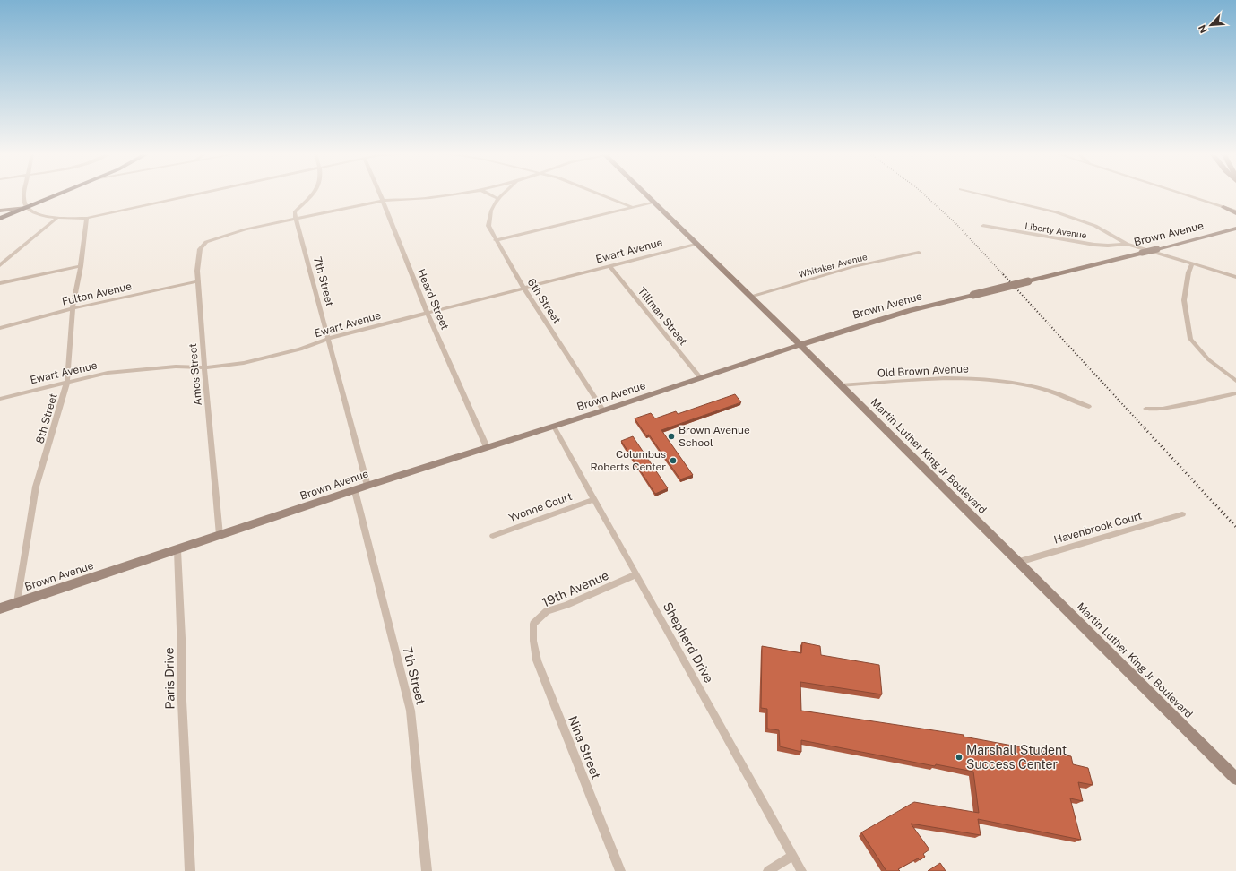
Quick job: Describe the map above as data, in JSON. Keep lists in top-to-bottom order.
{
  "streets": {
    "street": [
      "Liberty Avenue",
      "Brown Avenue",
      "Ewart Avenue",
      "Whitaker Avenue",
      "7th Street",
      "Fulton Avenue",
      "Heard Street",
      "6th Street",
      "Tillman Street",
      "Old Brown Avenue",
      "Amos Street",
      "8th Street",
      "Martin Luther King Jr Boulevard",
      "Yvonne Court",
      "Havenbrook Court",
      "19th Avenue",
      "Shepherd Drive",
      "Paris Drive",
      "Nina Street"
    ]
  },
  "crossings": [
    ["Brown Avenue", "7th Street"],
    ["Brown Avenue", "Heard Street"],
    ["Brown Avenue", "6th Street"],
    ["Brown Avenue", "Tillman Street"],
    ["Brown Avenue", "Amos Street"],
    ["Brown Avenue", "8th Street"],
    ["Brown Avenue", "Martin Luther King Jr Boulevard"],
    ["Brown Avenue", "Shepherd Drive"],
    ["Brown Avenue", "Paris Drive"],
    ["Ewart Avenue", "7th Street"],
    ["Ewart Avenue", "Heard Street"],
    ["Ewart Avenue", "6th Street"],
    ["Ewart Avenue", "Tillman Street"],
    ["Ewart Avenue", "Amos Street"],
    ["Ewart Avenue", "8th Street"],
    ["Ewart Avenue", "Martin Luther King Jr Boulevard"],
    ["Whitaker Avenue", "Martin Luther King Jr Boulevard"],
    ["7th Street", "Amos Street"],
    ["Fulton Avenue", "Amos Street"],
    ["Fulton Avenue", "8th Street"],
    ["Heard Street", "Amos Street"],
    ["Old Brown Avenue", "Martin Luther King Jr Boulevard"],
    ["Martin Luther King Jr Boulevard", "Havenbrook Court"],
    ["Yvonne Court", "Shepherd Drive"],
    ["19th Avenue", "Shepherd Drive"],
    ["19th Avenue", "Nina Street"]
  ],
  "places": ["Brown Avenue School", "Columbus Roberts Center", "Marshall Student Success Center"],
  "north": "bottom left"
}
